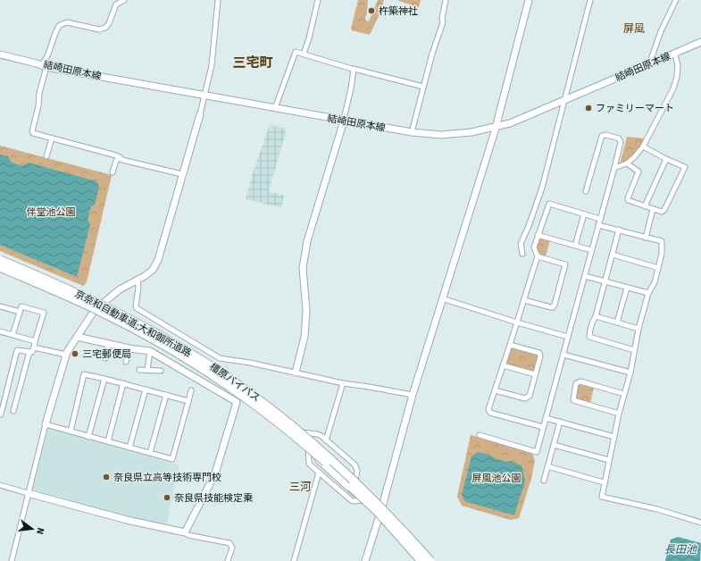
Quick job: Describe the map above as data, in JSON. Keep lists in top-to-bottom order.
{
  "streets": {
    "highway": ["京奈和自動車道;大和御所道路", "橿原バイパス"],
    "street": ["結崎田原本線"]
  },
  "crossings": [
    ["京奈和自動車道;大和御所道路", "橿原バイパス"]
  ],
  "districts": ["屏風", "三宅町", "三河"],
  "water": ["長田池"],
  "parks": ["伴堂池公園", "屏風池公園"],
  "places": [
    "杵築神社",
    "ファミリーマート",
    "三宅郵便局",
    "奈良県立高等技術専門校",
    "奈良県技能検定乗"
  ],
  "north": "right"
}
